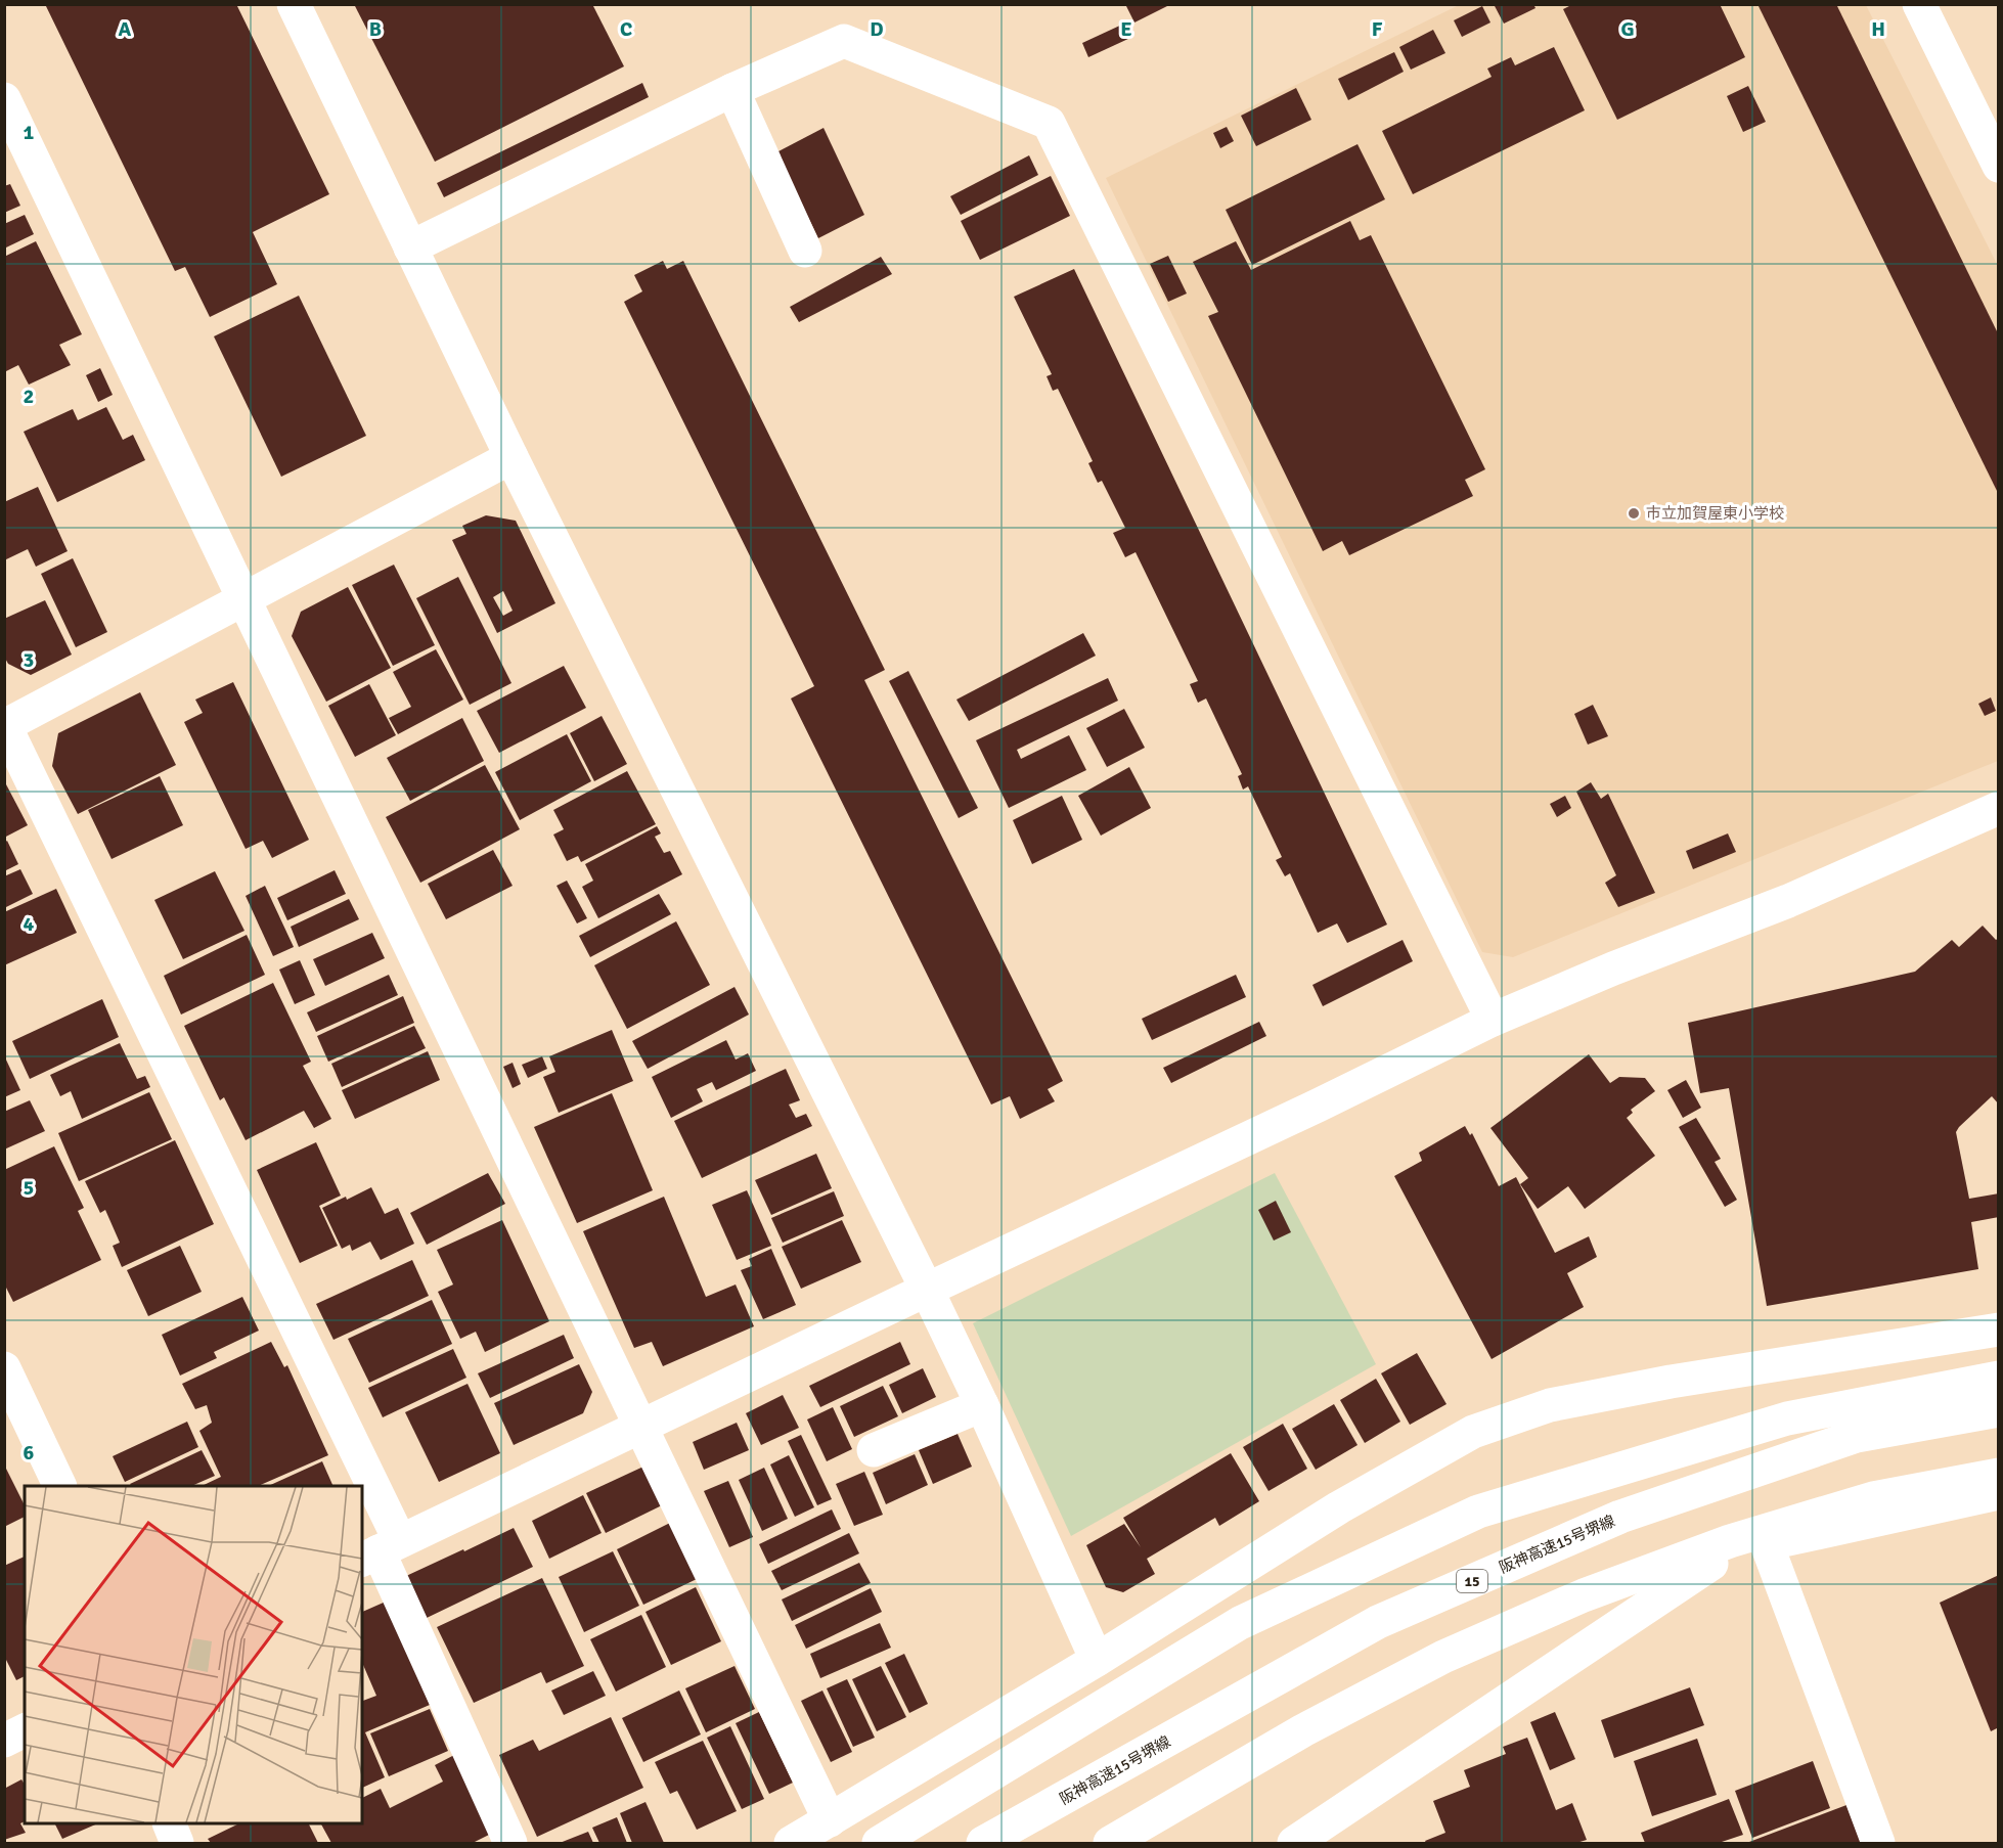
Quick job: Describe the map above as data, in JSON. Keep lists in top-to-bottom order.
{
  "streets": {
    "main road": ["阪神高速15号堺線", "15"]
  },
  "places": ["市立加賀屋東小学校"],
  "grid": {
    "columns": [
      "A",
      "B",
      "C",
      "D",
      "E",
      "F",
      "G",
      "H"
    ],
    "rows": [
      "1",
      "2",
      "3",
      "4",
      "5",
      "6"
    ]
  }
}
